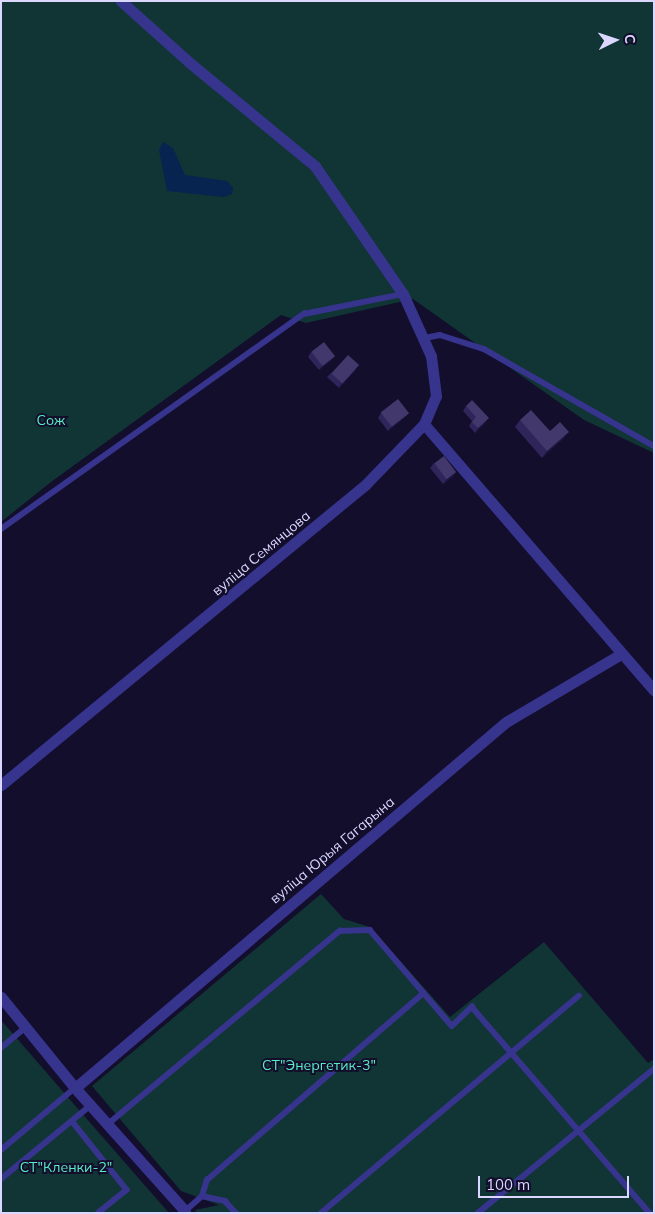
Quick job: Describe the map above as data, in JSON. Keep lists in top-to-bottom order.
{
  "streets": {
    "street": ["вуліца Семянцова", "вуліца Юрыя Гагарына"]
  },
  "parks": ["Сож", "СТ\"Энергетик-3\"", "СТ\"Кленки-2\""],
  "scale_bar": "100 m",
  "north": "right"
}
